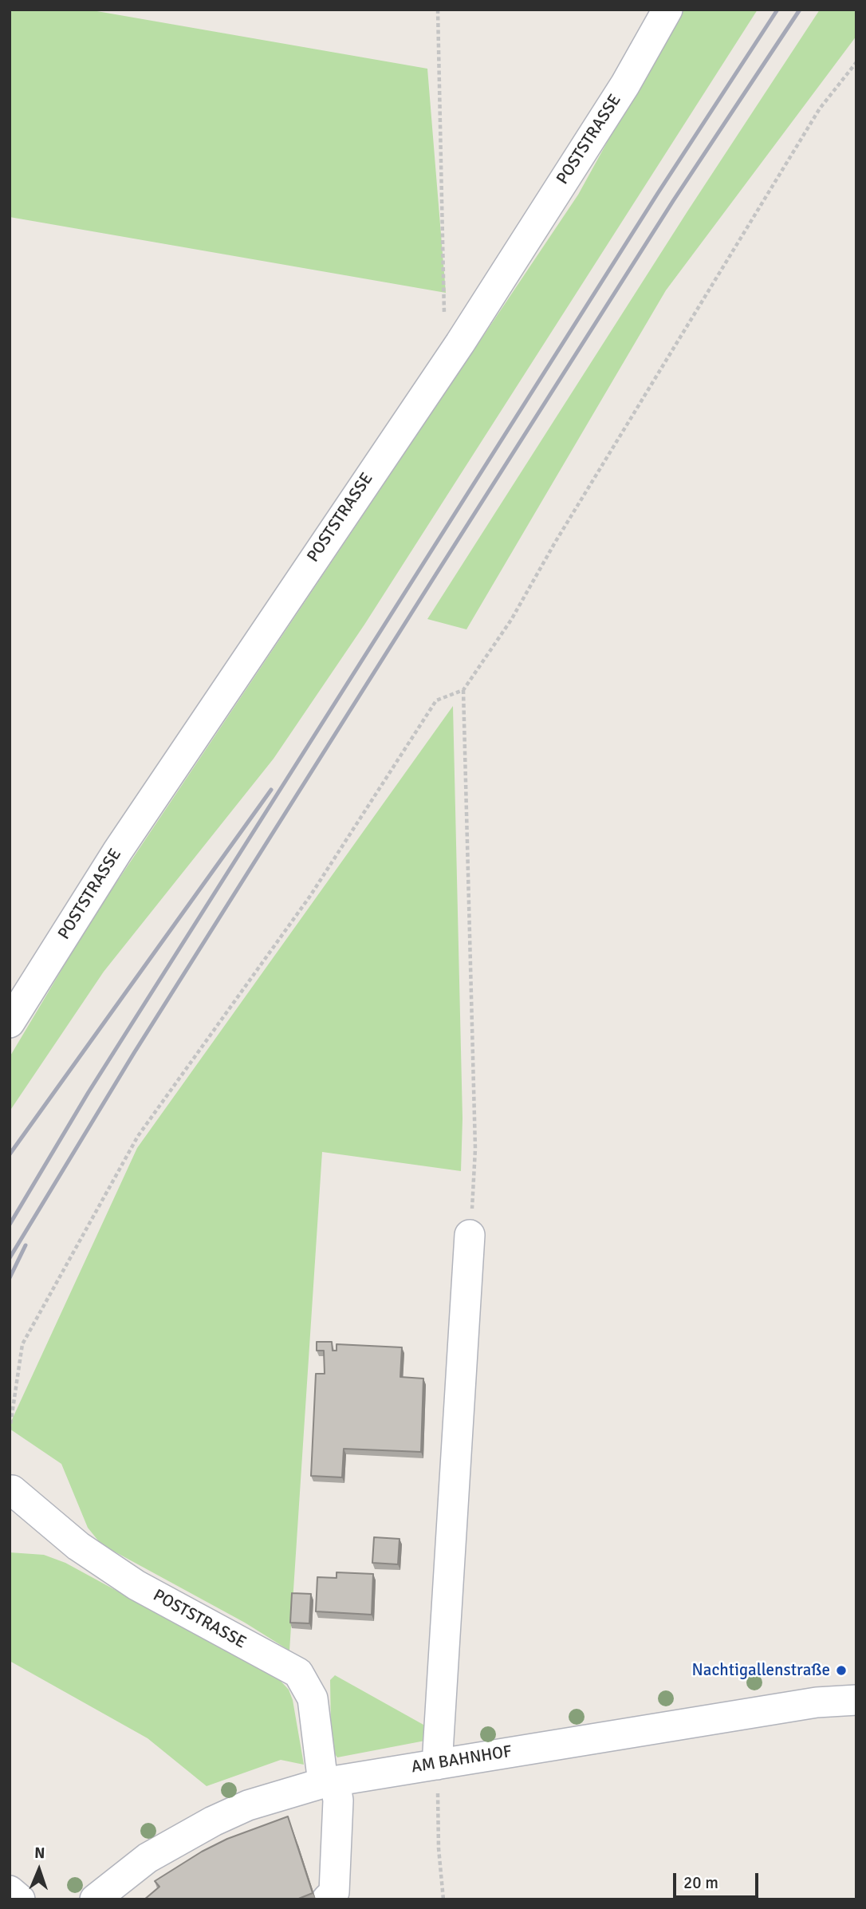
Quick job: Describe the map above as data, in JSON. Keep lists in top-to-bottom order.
{
  "streets": {
    "street": ["POSTSTRASSE", "AM BAHNHOF"]
  },
  "crossings": [
    ["POSTSTRASSE", "AM BAHNHOF"]
  ],
  "places": ["Nachtigallenstraße"],
  "scale_bar": "20 m",
  "north": "top"
}
